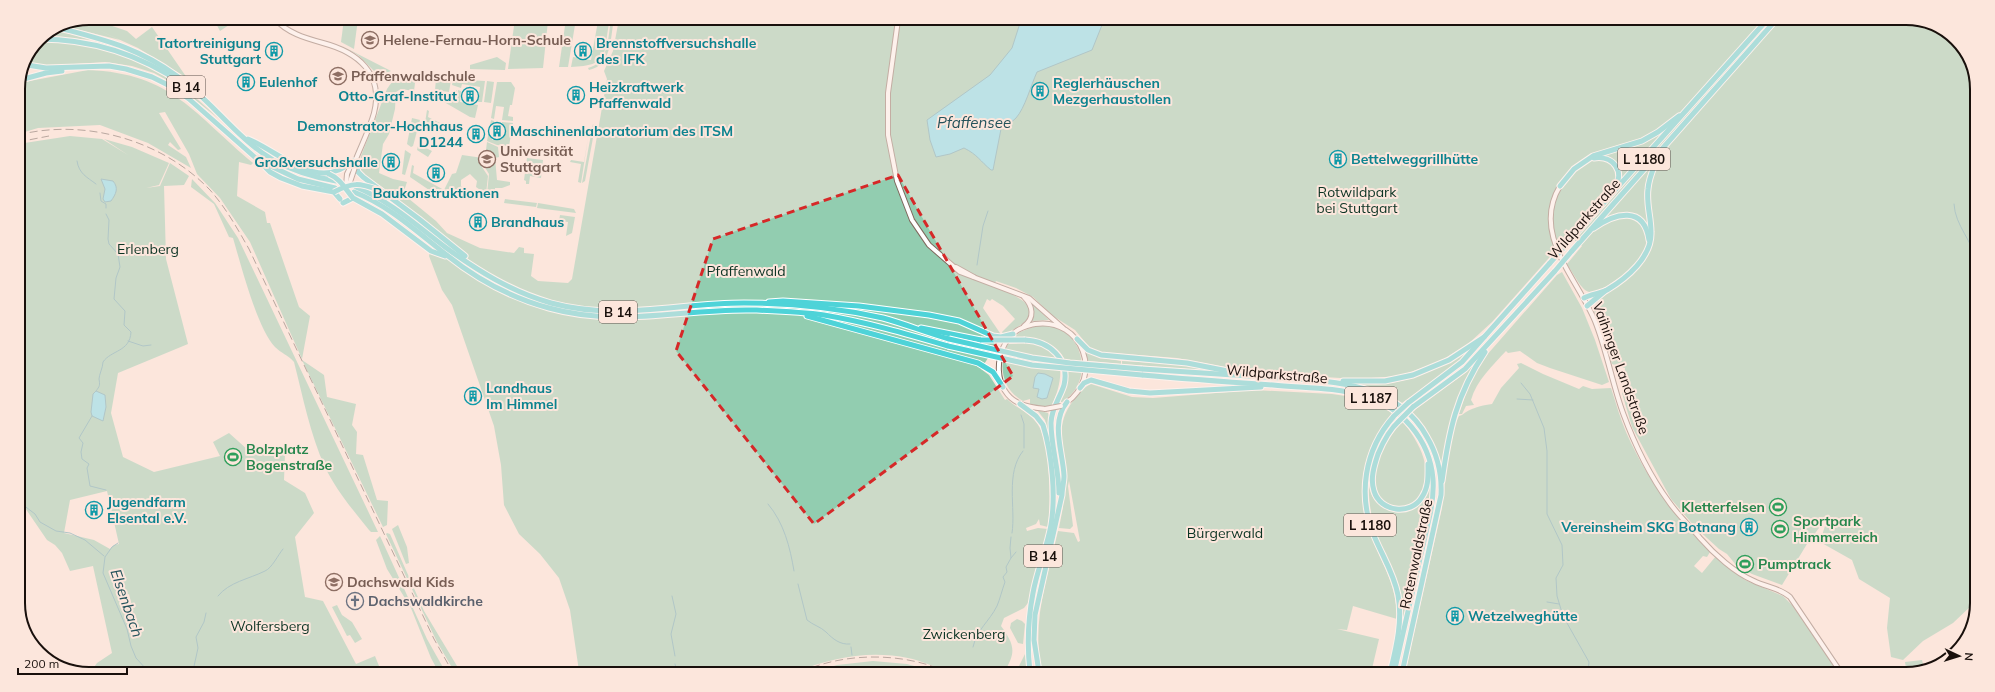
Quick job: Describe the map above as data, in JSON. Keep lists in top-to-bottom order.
{
  "streets": {
    "highway": [
      "B 14",
      "L 1180",
      "Wildparkstraße",
      "L 1187",
      "Rotenwaldstraße"
    ],
    "street": ["Vaihinger Landstraße"]
  },
  "crossings": [
    ["B 14", "Wildparkstraße"],
    ["B 14", "L 1187"],
    ["L 1180", "Wildparkstraße"],
    ["L 1180", "Vaihinger Landstraße"],
    ["L 1180", "L 1187"],
    ["L 1180", "Rotenwaldstraße"],
    ["Wildparkstraße", "L 1187"],
    ["Wildparkstraße", "Rotenwaldstraße"],
    ["L 1187", "Rotenwaldstraße"]
  ],
  "water": ["Pfaffensee", "Elsenbach"],
  "parks": [
    "Rotwildpark bei Stuttgart",
    "Erlenberg",
    "Pfaffenwald",
    "Bürgerwald",
    "Wolfersberg",
    "Zwickenberg"
  ],
  "places": {
    "school or university": [
      "Helene-Fernau-Horn-Schule",
      "Pfaffenwaldschule",
      "Universität Stuttgart",
      "Dachswald Kids"
    ],
    "building": [
      "Tatortreinigung Stuttgart",
      "Brennstoffversuchshalle des IFK",
      "Eulenhof",
      "Reglerhäuschen Mezgerhaustollen",
      "Heizkraftwerk Pfaffenwald",
      "Otto-Graf-Institut",
      "Maschinenlaboratorium des ITSM",
      "Demonstrator-Hochhaus D1244",
      "Bettelweggrillhütte",
      "Großversuchshalle",
      "Baukonstruktionen",
      "Brandhaus",
      "Landhaus Im Himmel",
      "Jugendfarm Elsental e.V.",
      "Vereinsheim SKG Botnang",
      "Wetzelweghütte"
    ],
    "sports": [
      "Bolzplatz Bogenstraße",
      "Kletterfelsen",
      "Sportpark Himmerreich",
      "Pumptrack"
    ],
    "church": ["Dachswaldkirche"]
  },
  "scale_bar": "200 m",
  "north": "right"
}
